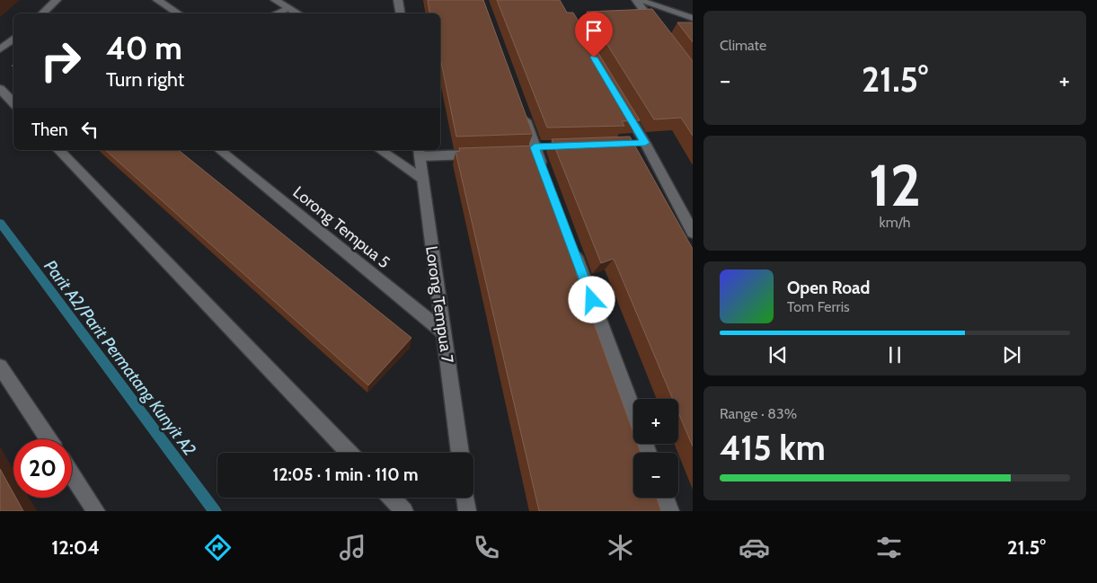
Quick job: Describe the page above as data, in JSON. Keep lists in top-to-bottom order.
{
  "streets": {
    "street": ["Lorong Tempua 5", "Lorong Tempua 7"]
  },
  "crossings": [
    ["Lorong Tempua 5", "Lorong Tempua 7"]
  ],
  "water": ["Parit A2/Parit Permatang Kunyit A2"],
  "page": {
    "tile": [
      "Climate",
      ["12", "km/h"],
      ["Range · 83%", "415 km"]
    ],
    "turn": ["40 m", "Turn right"],
    "heat": ["−", "21.5°", "+"],
    "then": "Then",
    "song": ["Open Road", "Tom Ferris"],
    "map_buttons": ["+", "−"],
    "limit": "20",
    "trip": "12:05 · 1 min · 110 m",
    "tabs": ["12:04", "21.5°"]
  }
}
